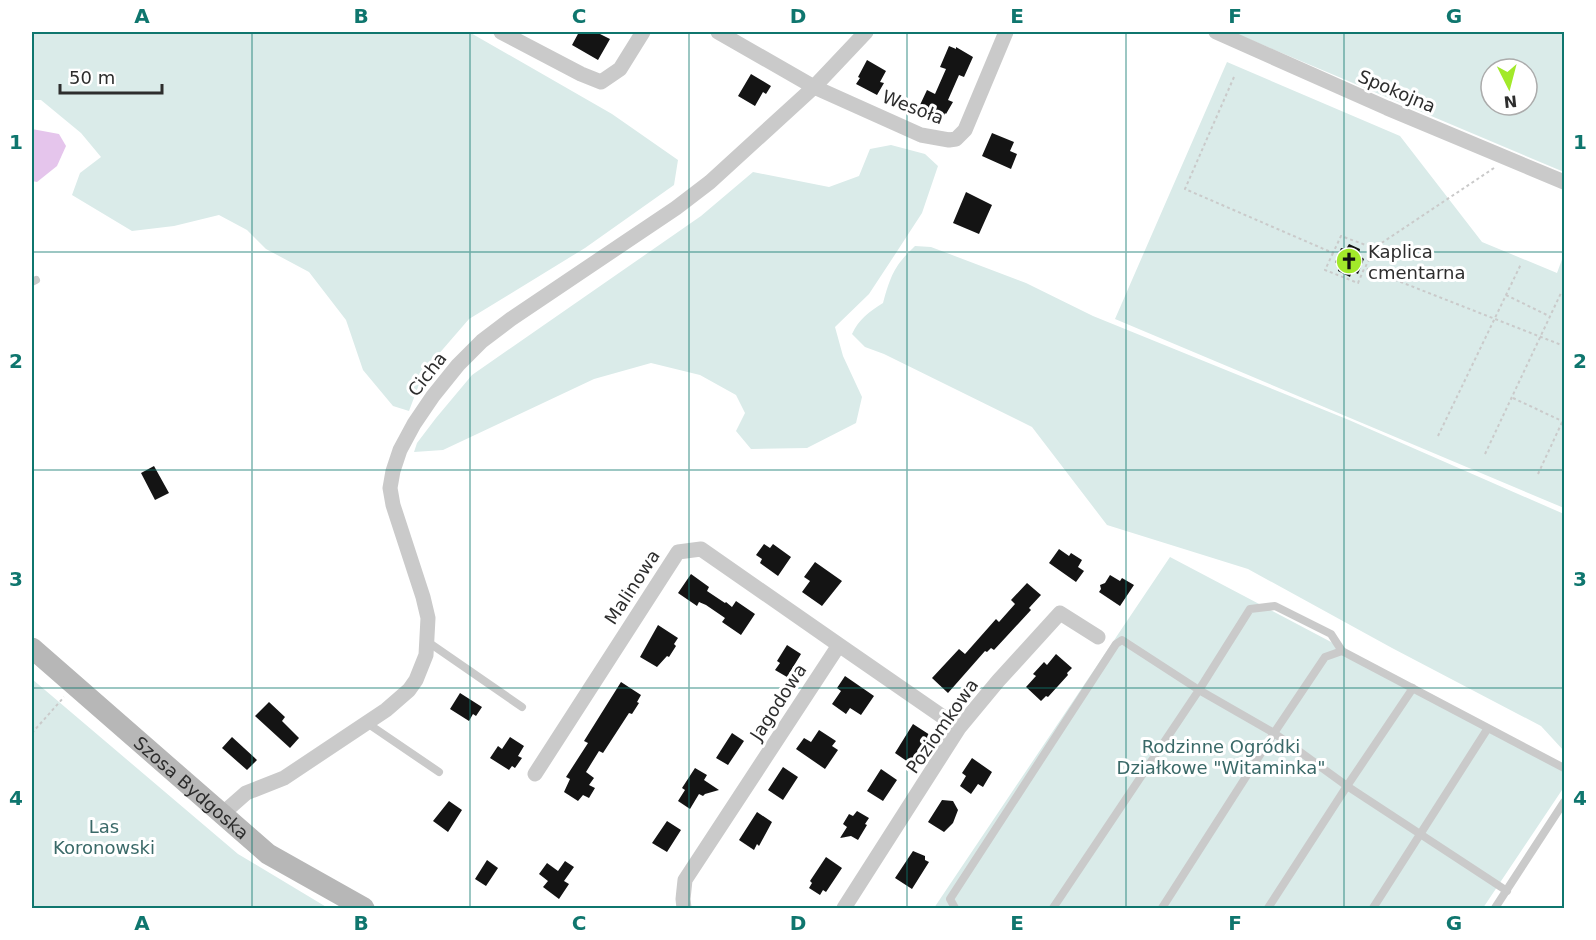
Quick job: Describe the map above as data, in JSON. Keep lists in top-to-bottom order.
{
  "streets": {
    "main road": ["Szosa Bydgoska"],
    "street": [
      "Spokojna",
      "Wesoła",
      "Cicha",
      "Malinowa",
      "Jagodowa",
      "Poziomkowa"
    ]
  },
  "crossings": [
    ["Wesoła", "Cicha"],
    ["Cicha", "Szosa Bydgoska"],
    ["Malinowa", "Jagodowa"]
  ],
  "parks": ["Rodzinne Ogródki Działkowe \"Witaminka\"", "Las Koronowski"],
  "places": {
    "church": ["Kaplica cmentarna"]
  },
  "scale_bar": "50 m",
  "north": "bottom",
  "grid": {
    "columns": [
      "A",
      "B",
      "C",
      "D",
      "E",
      "F",
      "G"
    ],
    "rows": [
      "1",
      "2",
      "3",
      "4"
    ]
  }
}
